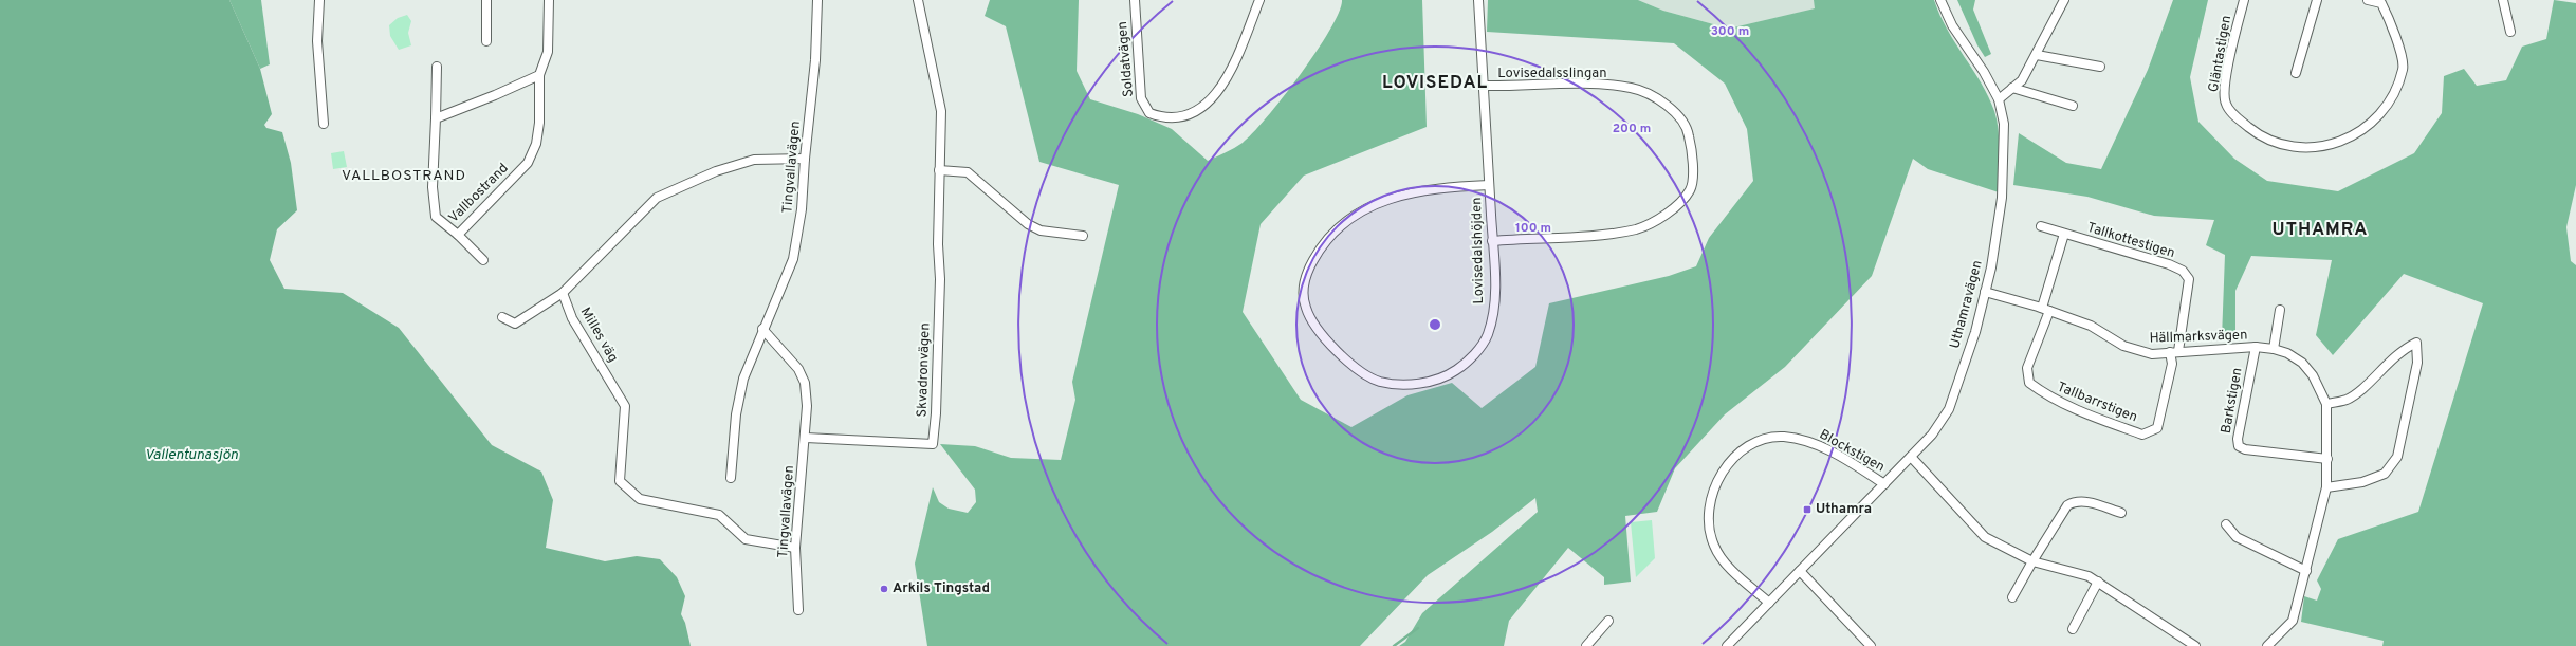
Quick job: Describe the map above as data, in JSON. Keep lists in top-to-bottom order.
{
  "streets": {
    "street": [
      "Gläntastigen",
      "Soldatvägen",
      "Lovisedalsslingan",
      "Tingvallavägen",
      "Vallbostrand",
      "Tallkottestigen",
      "Lovisedalshöjden",
      "Uthamravägen",
      "Milles väg",
      "Hällmarksvägen",
      "Skvadronvägen",
      "Barkstigen",
      "Tallbarrstigen",
      "Blockstigen"
    ]
  },
  "crossings": [
    ["Lovisedalsslingan", "Lovisedalshöjden"],
    ["Tingvallavägen", "Milles väg"],
    ["Tingvallavägen", "Skvadronvägen"],
    ["Tallkottestigen", "Hällmarksvägen"],
    ["Tallkottestigen", "Tallbarrstigen"],
    ["Uthamravägen", "Hällmarksvägen"],
    ["Uthamravägen", "Blockstigen"],
    ["Hällmarksvägen", "Barkstigen"],
    ["Hällmarksvägen", "Tallbarrstigen"]
  ],
  "districts": ["LOVISEDAL", "VALLBOSTRAND", "UTHAMRA"],
  "water": ["Vallentunasjön"],
  "places": {
    "transit": ["Uthamra"],
    "other": ["Arkils Tingstad"]
  },
  "rings": ["300 m", "200 m", "100 m"]
}
